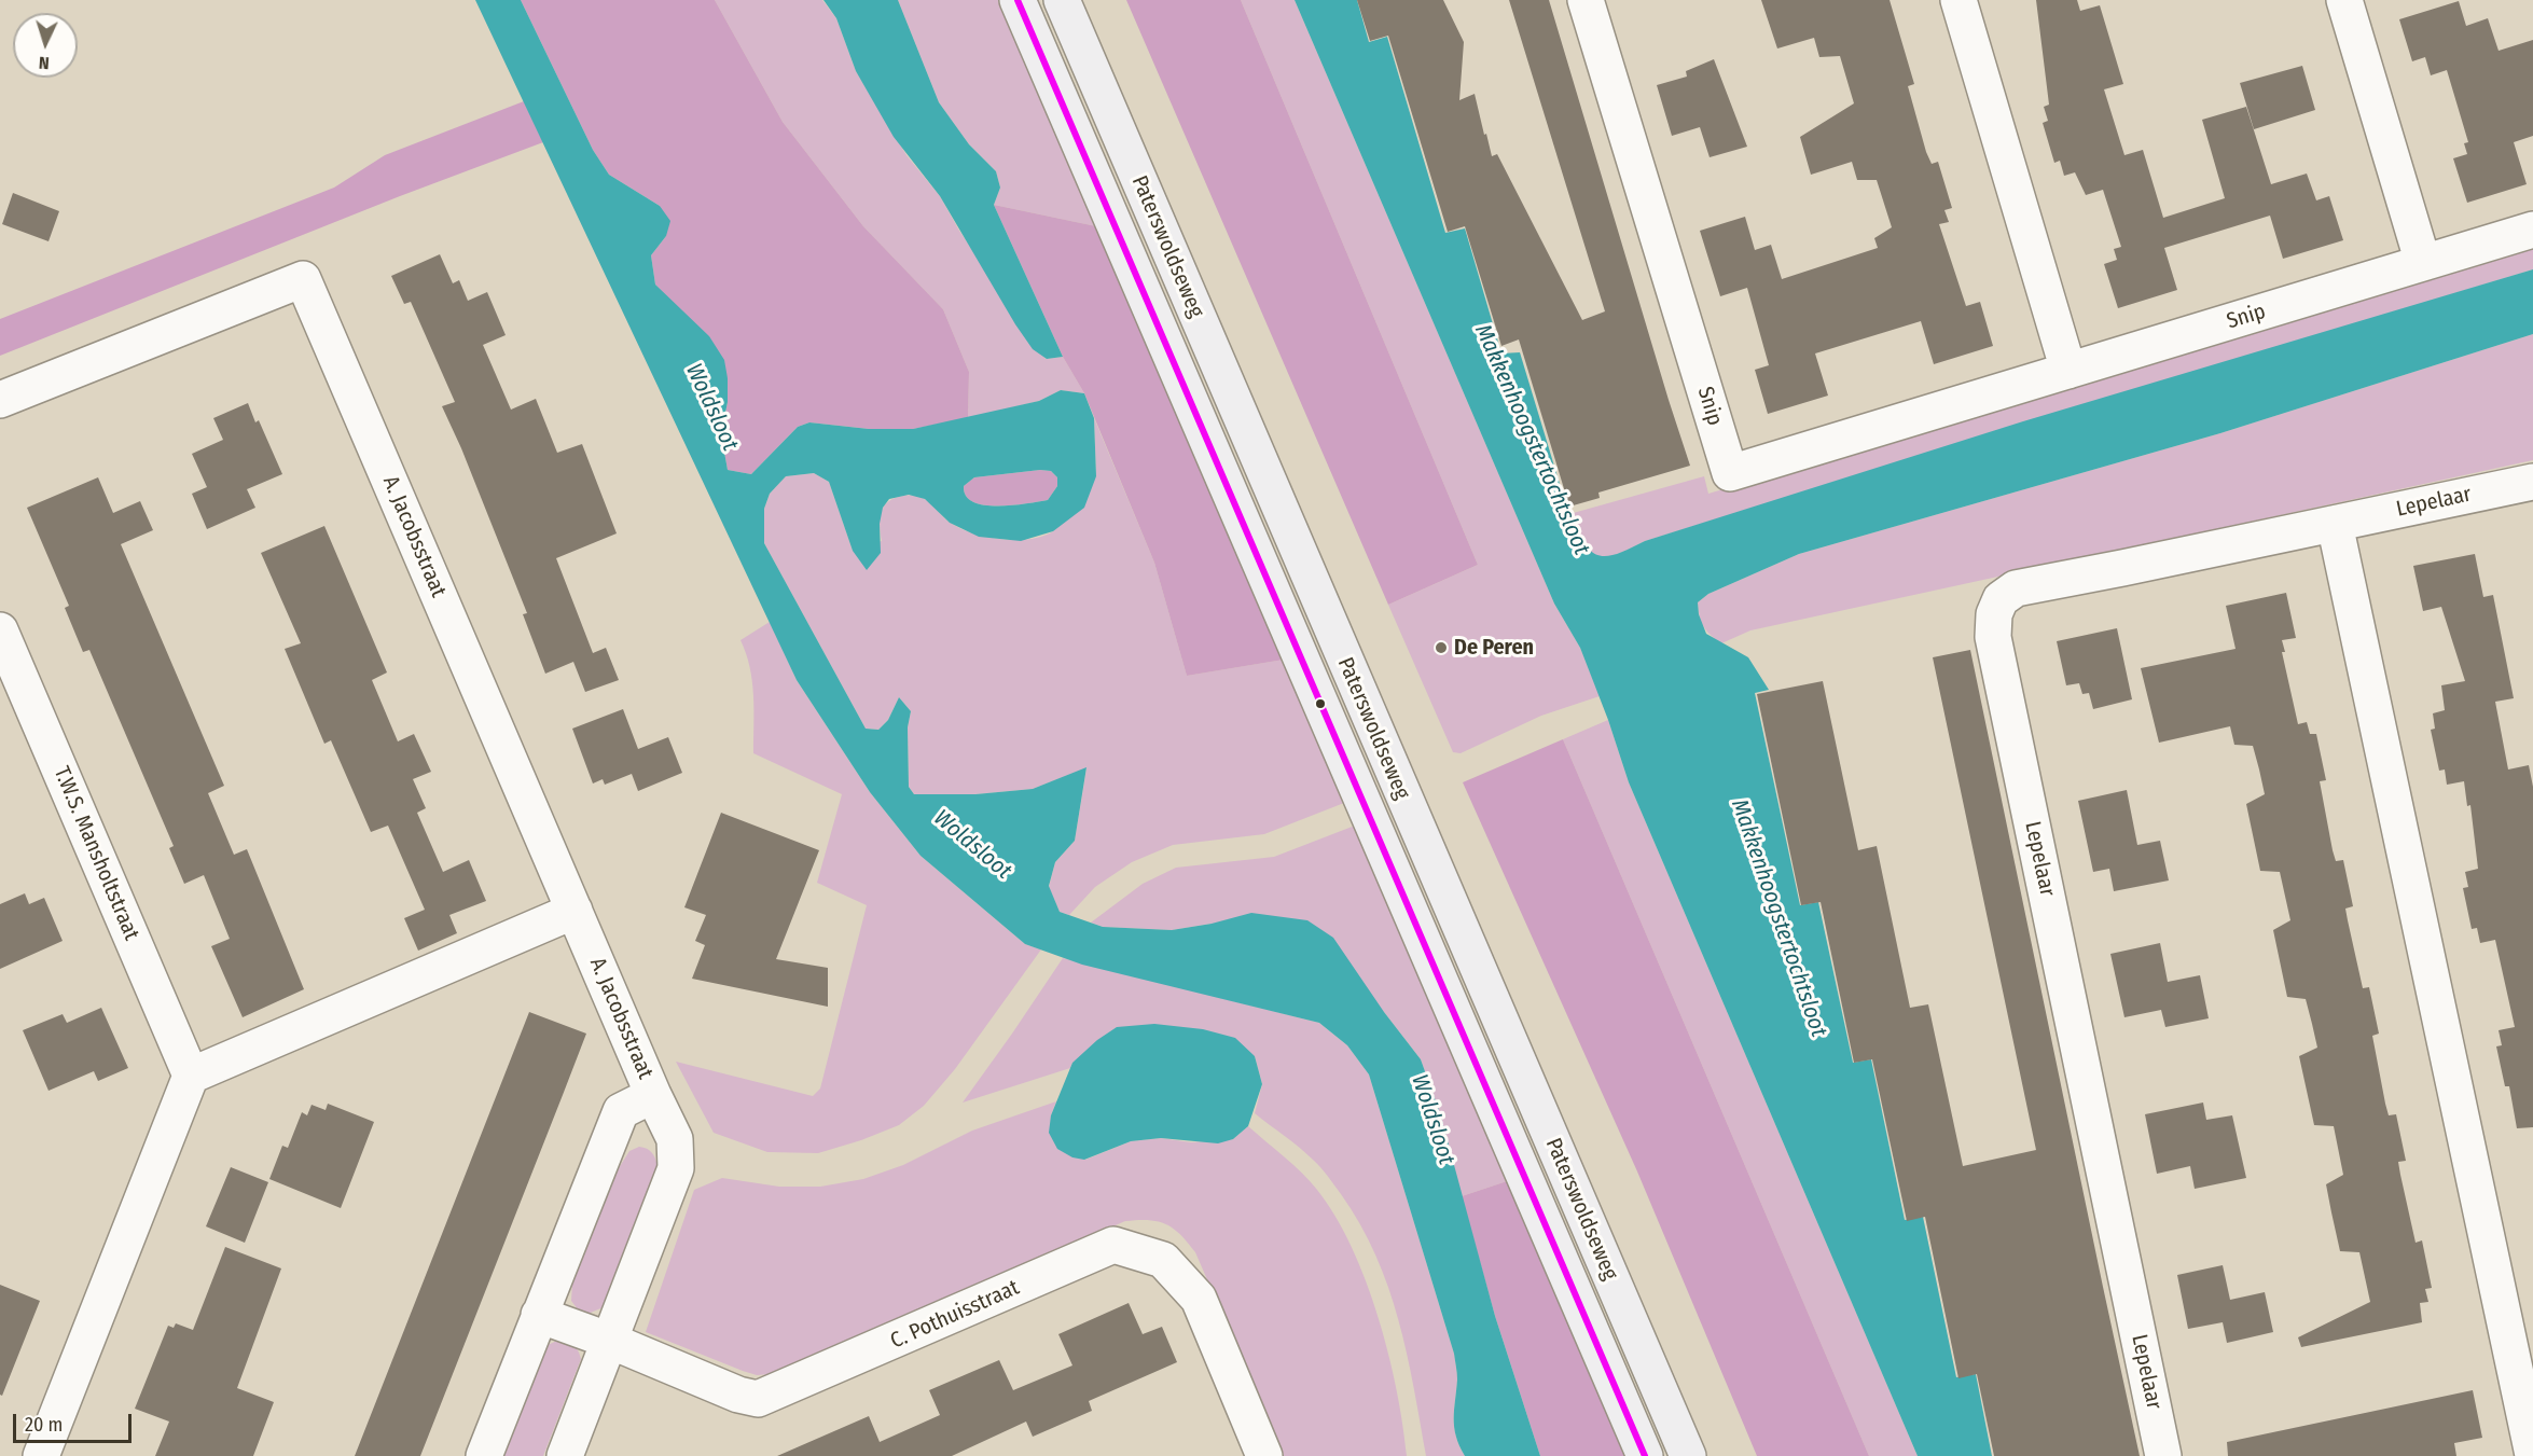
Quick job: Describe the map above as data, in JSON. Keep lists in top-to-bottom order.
{
  "streets": {
    "main road": ["Paterswoldseweg"],
    "street": [
      "Snip",
      "Lepelaar",
      "A. Jacobsstraat",
      "T.W.S. Mansholtstraat",
      "C. Pothuisstraat"
    ]
  },
  "crossings": [
    ["A. Jacobsstraat", "C. Pothuisstraat"]
  ],
  "water": ["Woldsloot", "Makkenhoogstertochtsloot"],
  "places": ["De Peren"],
  "scale_bar": "20 m",
  "north": "bottom"
}
